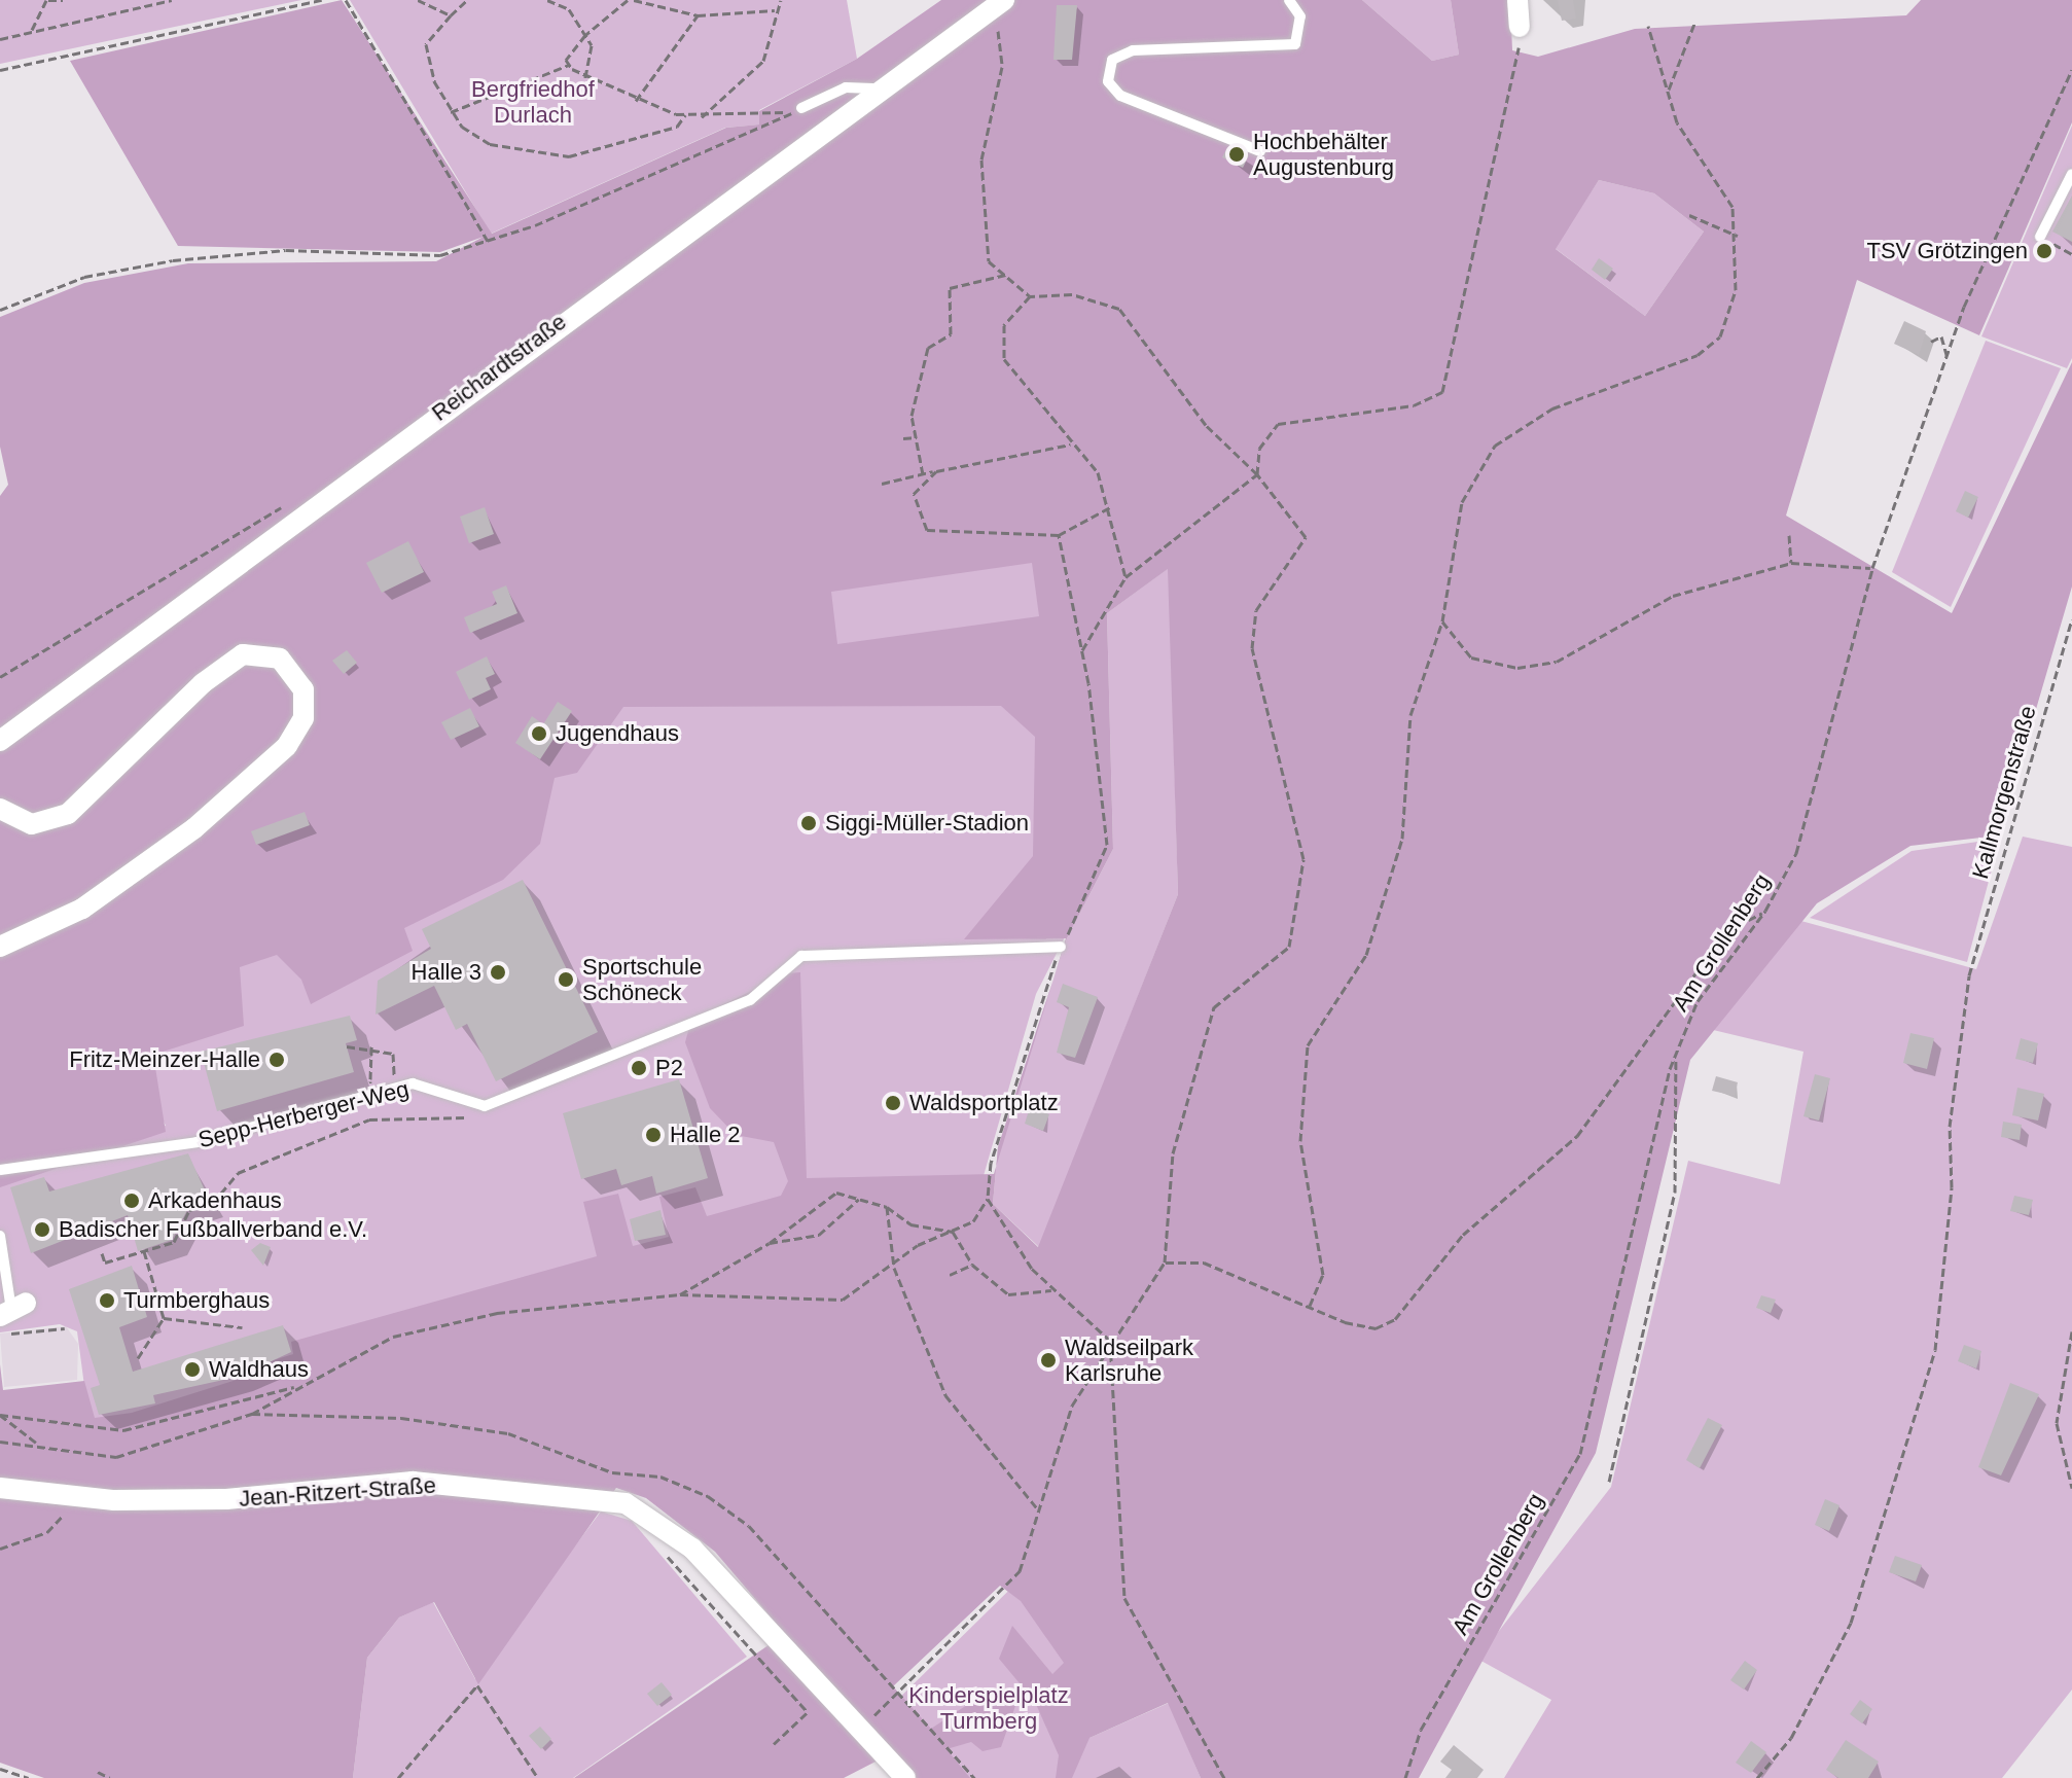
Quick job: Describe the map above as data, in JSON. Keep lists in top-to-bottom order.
{
  "streets": {
    "street": ["Reichardtstraße", "Jean-Ritzert-Straße"],
    "lane": ["Sepp-Herberger-Weg"],
    "path": ["Kallmorgenstraße", "Am Grollenberg"]
  },
  "parks": ["Bergfriedhof Durlach", "Kinderspielplatz Turmberg"],
  "places": [
    "Hochbehälter Augustenburg",
    "TSV Grötzingen",
    "Jugendhaus",
    "Siggi-Müller-Stadion",
    "Halle 3",
    "Sportschule Schöneck",
    "Fritz-Meinzer-Halle",
    "P2",
    "Waldsportplatz",
    "Halle 2",
    "Arkadenhaus",
    "Badischer Fußballverband e.V.",
    "Turmberghaus",
    "Waldseilpark Karlsruhe",
    "Waldhaus"
  ]
}
